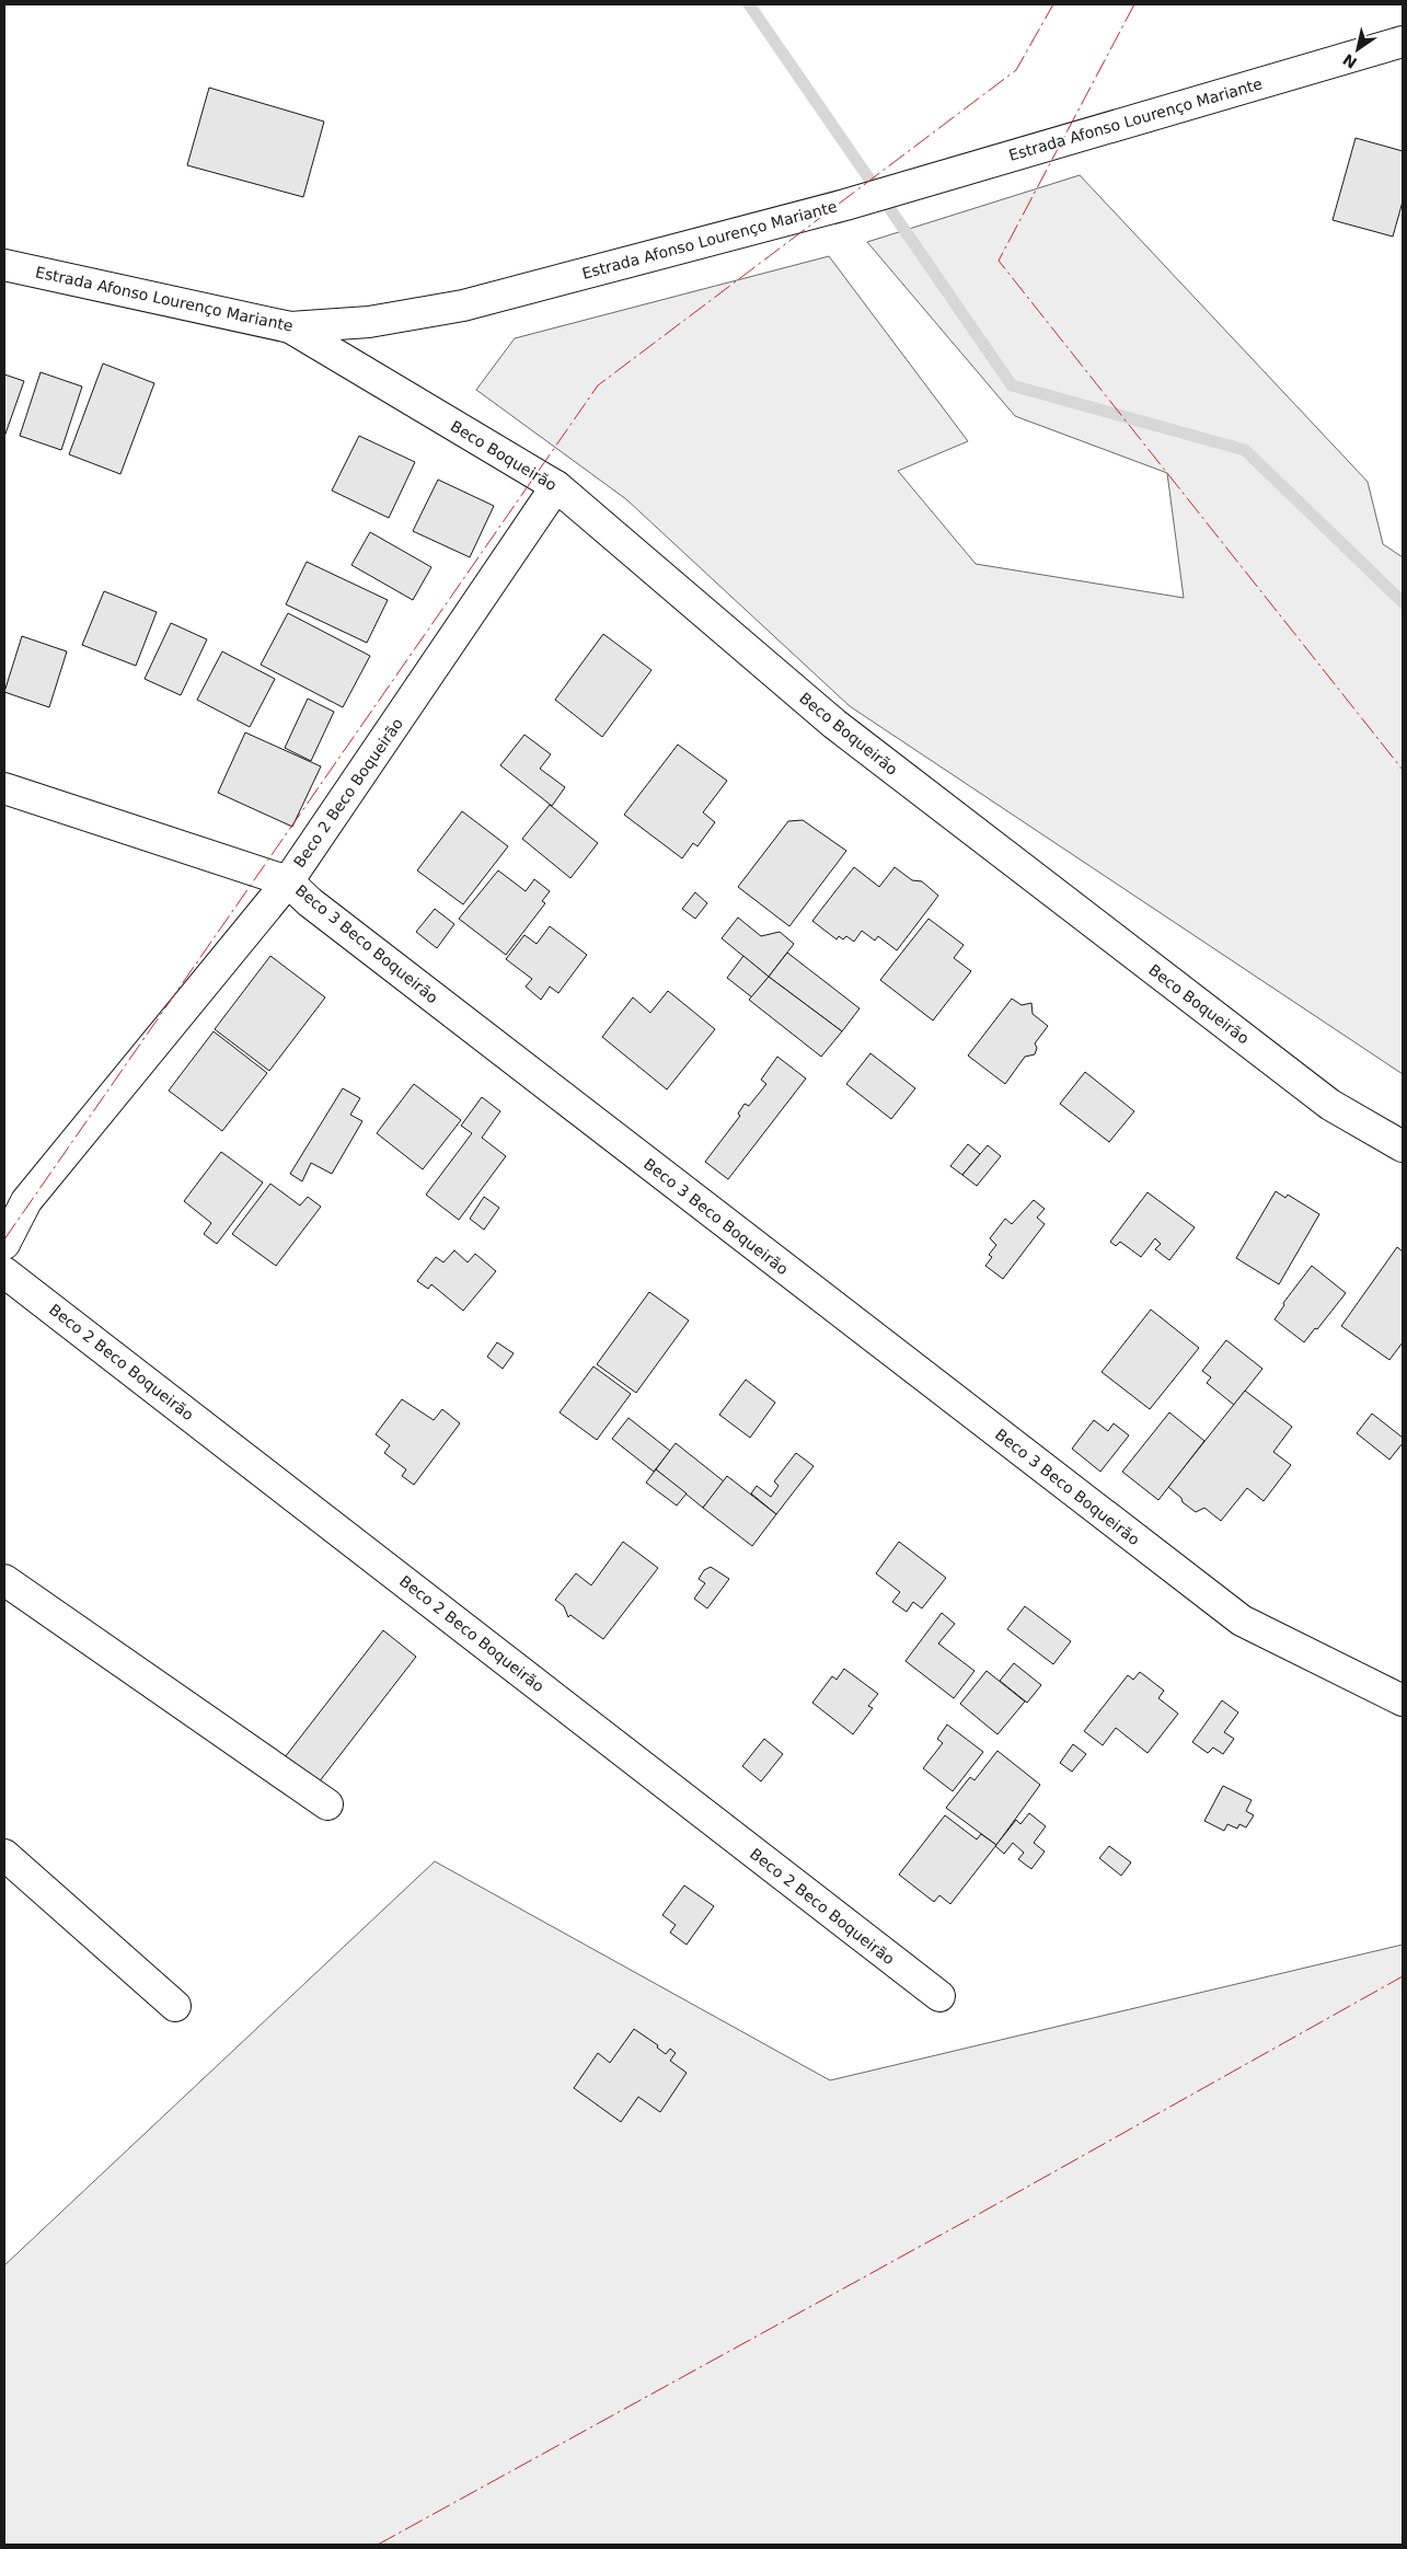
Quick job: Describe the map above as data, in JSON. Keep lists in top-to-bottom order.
{
  "streets": {
    "street": [
      "Estrada Afonso Lourenço Mariante",
      "Beco Boqueirão",
      "Beco 2 Beco Boqueirão",
      "Beco 3 Beco Boqueirão"
    ]
  },
  "crossings": [
    ["Estrada Afonso Lourenço Mariante", "Beco Boqueirão"],
    ["Beco Boqueirão", "Beco 2 Beco Boqueirão"],
    ["Beco 2 Beco Boqueirão", "Beco 3 Beco Boqueirão"]
  ],
  "north": "bottom left"
}
